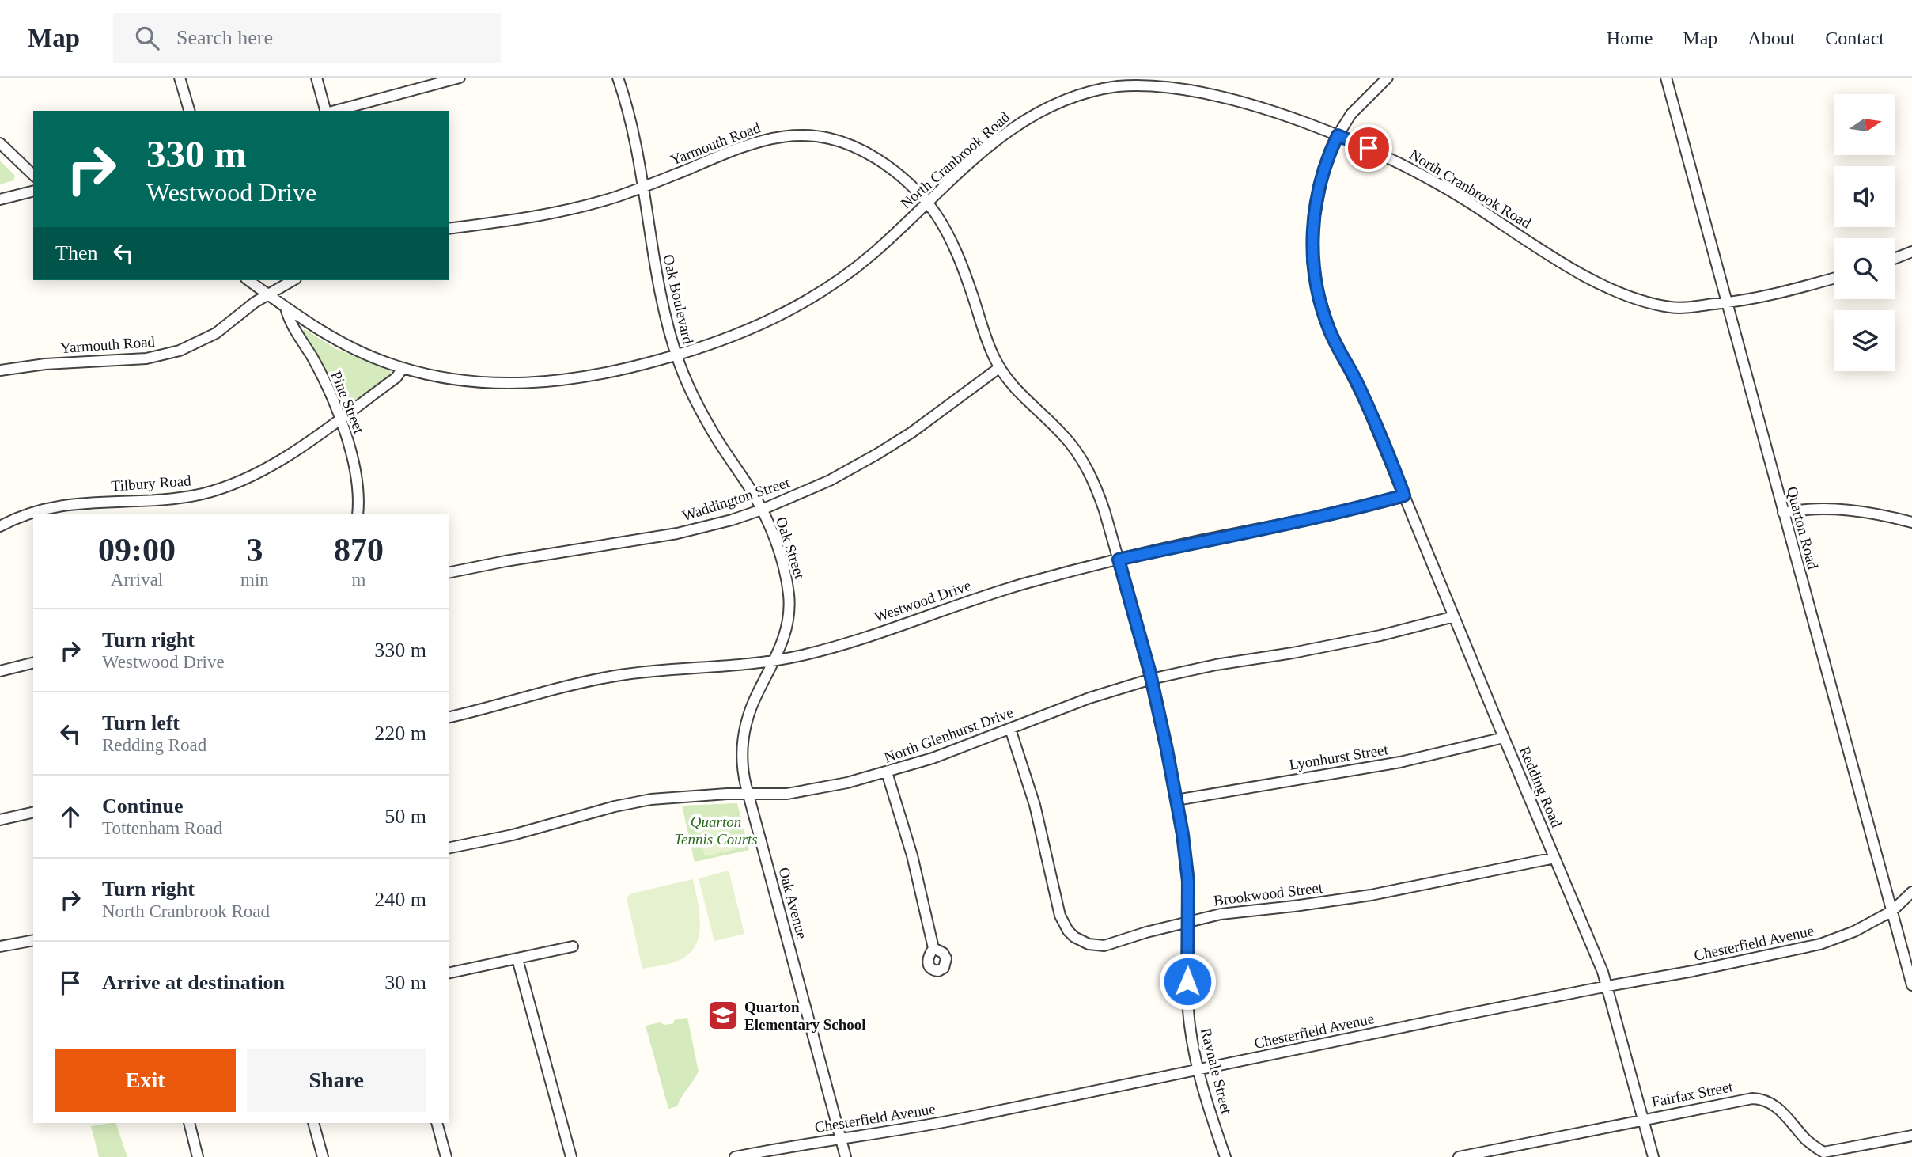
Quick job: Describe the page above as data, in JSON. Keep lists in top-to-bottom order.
{
  "streets": {
    "street": [
      "Yarmouth Road",
      "North Cranbrook Road",
      "Oak Boulevard",
      "Pine Street",
      "Tilbury Road",
      "Waddington Street",
      "Quarton Road",
      "Oak Street",
      "Westwood Drive",
      "North Glenhurst Drive",
      "Lyonhurst Street",
      "Redding Road",
      "Brookwood Street",
      "Oak Avenue",
      "Chesterfield Avenue",
      "Raynale Street",
      "Fairfax Street"
    ]
  },
  "crossings": [
    ["Yarmouth Road", "North Cranbrook Road"],
    ["Yarmouth Road", "Oak Boulevard"],
    ["Yarmouth Road", "Waddington Street"],
    ["Yarmouth Road", "Raynale Street"],
    ["North Cranbrook Road", "Oak Boulevard"],
    ["North Cranbrook Road", "Pine Street"],
    ["North Cranbrook Road", "Tilbury Road"],
    ["North Cranbrook Road", "Quarton Road"],
    ["North Cranbrook Road", "Redding Road"],
    ["Oak Boulevard", "Waddington Street"],
    ["Oak Boulevard", "Oak Street"],
    ["Pine Street", "Tilbury Road"],
    ["Waddington Street", "Oak Street"],
    ["Quarton Road", "Chesterfield Avenue"],
    ["Oak Street", "Westwood Drive"],
    ["Oak Street", "Oak Avenue"],
    ["Westwood Drive", "Redding Road"],
    ["Westwood Drive", "Oak Avenue"],
    ["Westwood Drive", "Raynale Street"],
    ["North Glenhurst Drive", "Redding Road"],
    ["North Glenhurst Drive", "Brookwood Street"],
    ["North Glenhurst Drive", "Oak Avenue"],
    ["North Glenhurst Drive", "Raynale Street"],
    ["Lyonhurst Street", "Redding Road"],
    ["Lyonhurst Street", "Raynale Street"],
    ["Redding Road", "Brookwood Street"],
    ["Redding Road", "Chesterfield Avenue"],
    ["Redding Road", "Fairfax Street"],
    ["Brookwood Street", "Raynale Street"],
    ["Oak Avenue", "Chesterfield Avenue"],
    ["Chesterfield Avenue", "Raynale Street"]
  ],
  "parks": ["Quarton Tennis Courts"],
  "places": {
    "school or university": ["Quarton Elementary School"]
  },
  "north": "right",
  "page": {
    "header": "Map",
    "search": "Search here",
    "nav": [
      "Home",
      "Map",
      "About",
      "Contact"
    ],
    "turn": ["330 m", "Westwood Drive"],
    "then": "Then",
    "eta": [
      "09:00",
      "Arrival",
      "3",
      "min",
      "870",
      "m"
    ],
    "list": [
      {
        "name": "Turn right",
        "note": "Westwood Drive",
        "value": "330 m"
      },
      {
        "name": "Turn left",
        "note": "Redding Road",
        "value": "220 m"
      },
      {
        "name": "Continue",
        "note": "Tottenham Road",
        "value": "50 m"
      },
      {
        "name": "Turn right",
        "note": "North Cranbrook Road",
        "value": "240 m"
      },
      {
        "name": "Arrive at destination",
        "value": "30 m"
      }
    ],
    "buttons": ["Exit", "Share"]
  }
}
